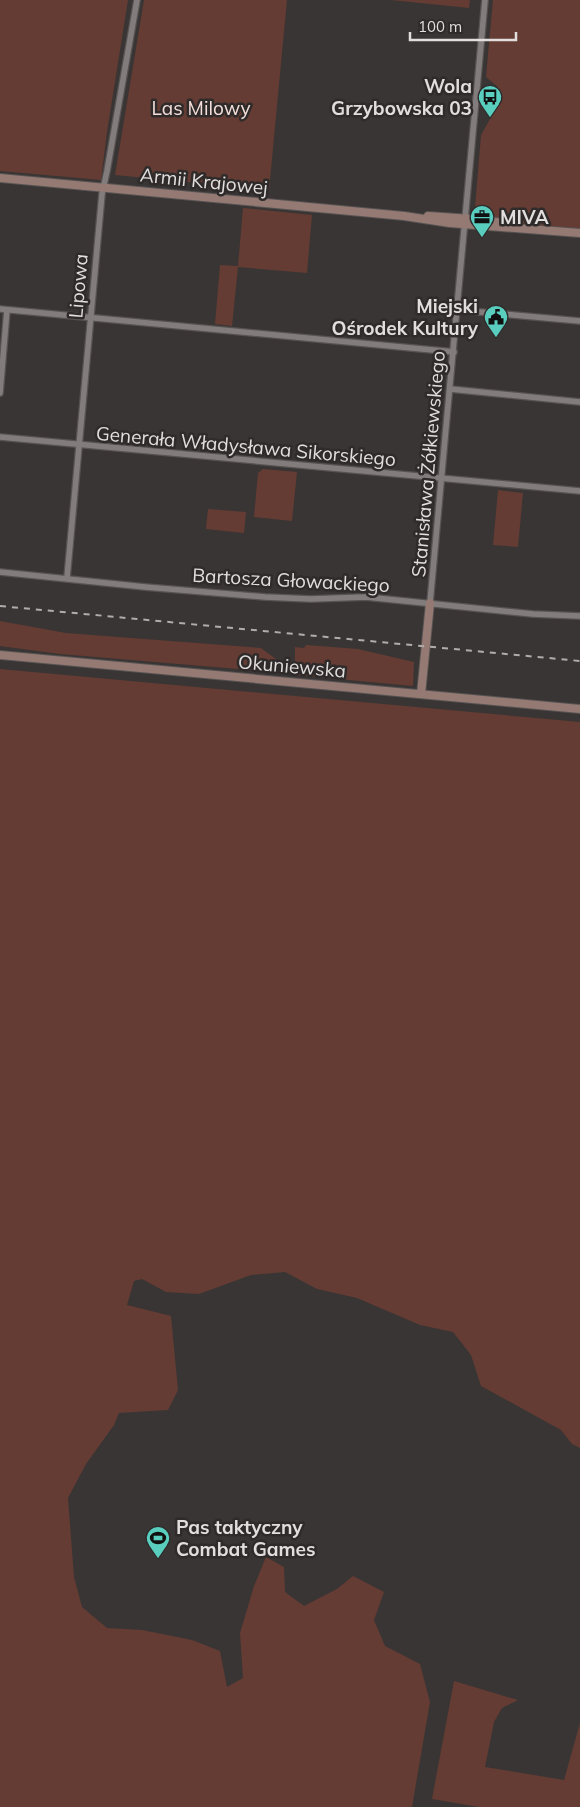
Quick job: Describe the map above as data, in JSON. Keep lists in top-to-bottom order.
{
  "streets": {
    "street": [
      "Armii Krajowej",
      "Lipowa",
      "Generała Władysława Sikorskiego",
      "Stanisława Żółkiewskiego",
      "Bartosza Głowackiego",
      "Okuniewska"
    ]
  },
  "crossings": [
    ["Armii Krajowej", "Lipowa"],
    ["Armii Krajowej", "Stanisława Żółkiewskiego"],
    ["Lipowa", "Generała Władysława Sikorskiego"],
    ["Lipowa", "Bartosza Głowackiego"],
    ["Generała Władysława Sikorskiego", "Stanisława Żółkiewskiego"],
    ["Stanisława Żółkiewskiego", "Bartosza Głowackiego"]
  ],
  "parks": ["Las Milowy"],
  "places": {
    "bus stop": ["Wola Grzybowska 03"],
    "office": ["MIVA"],
    "public building": ["Miejski Ośrodek Kultury"],
    "sports": ["Pas taktyczny Combat Games"]
  },
  "scale_bar": "100 m"
}
